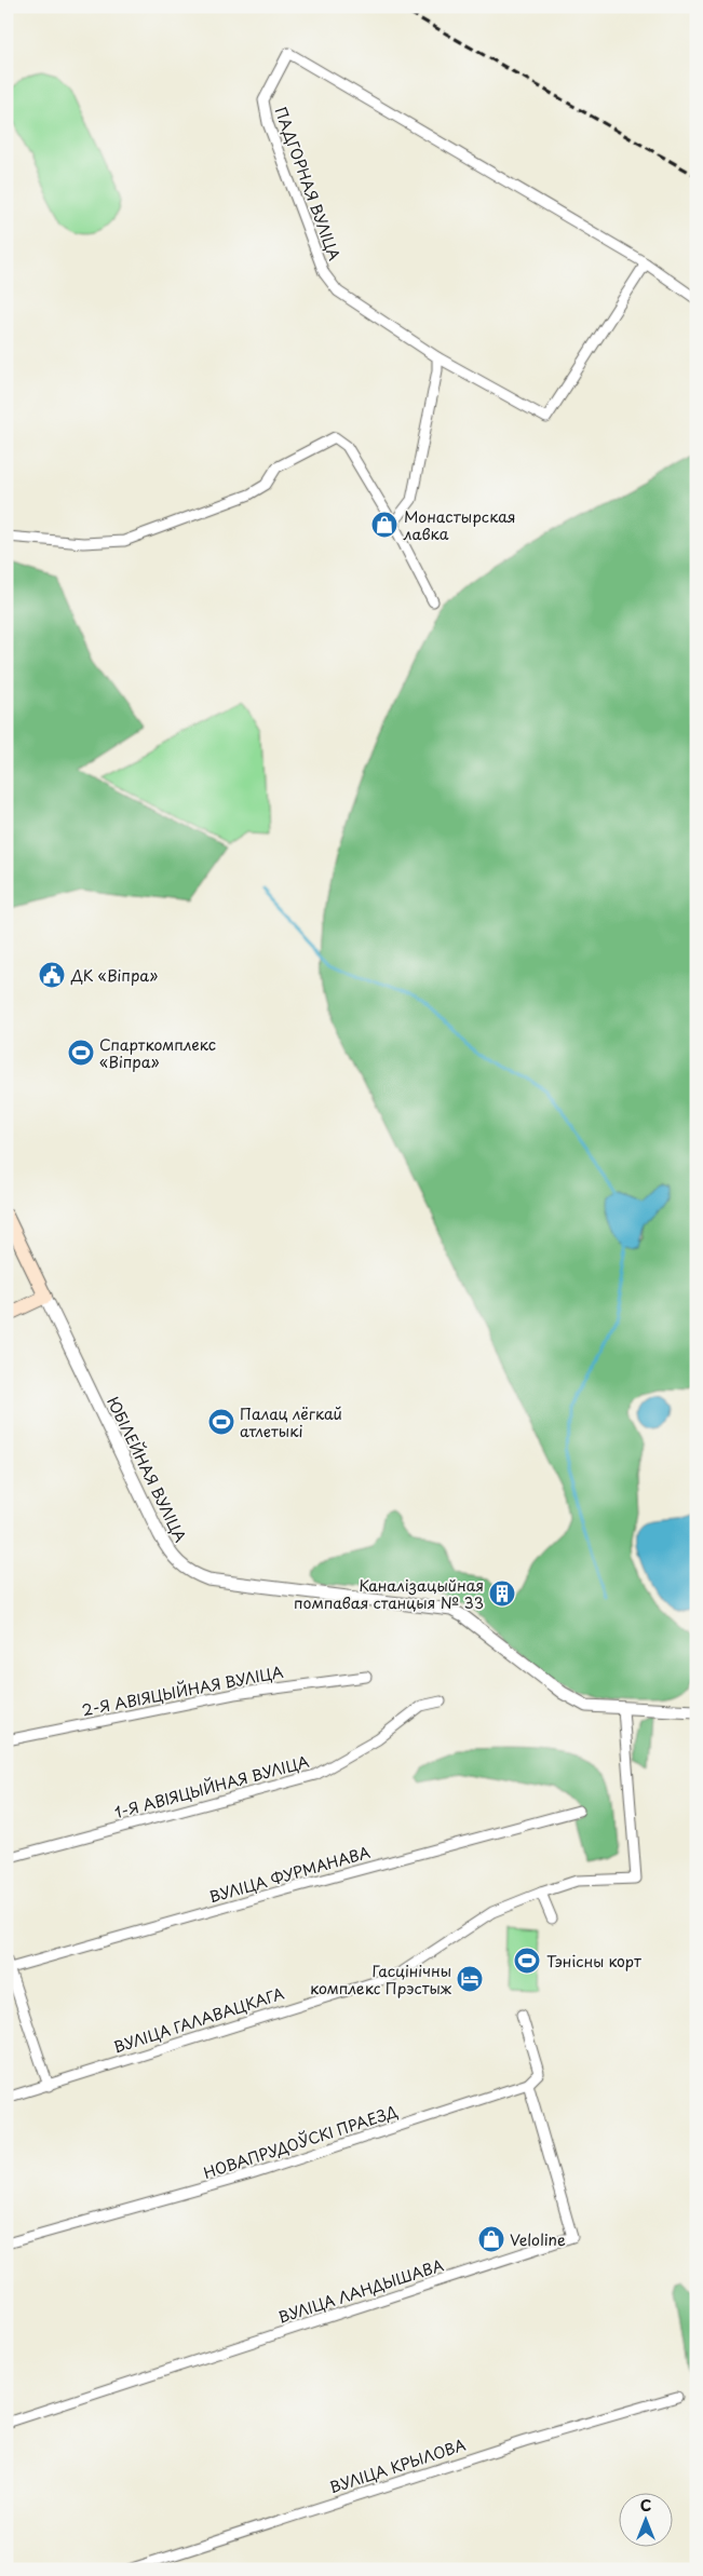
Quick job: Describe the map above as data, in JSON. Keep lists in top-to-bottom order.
{
  "streets": {
    "main road": ["ЮБІЛЕЙНАЯ ВУЛІЦА"],
    "street": [
      "ПАДГОРНАЯ ВУЛІЦА",
      "2-Я АВІЯЦЫЙНАЯ ВУЛІЦА",
      "1-Я АВІЯЦЫЙНАЯ ВУЛІЦА",
      "ВУЛІЦА ФУРМАНАВА",
      "ВУЛІЦА ГАЛАВАЦКАГА",
      "НОВАПРУДОЎСКІ ПРАЕЗД",
      "ВУЛІЦА ЛАНДЫШАВА",
      "ВУЛІЦА КРЫЛОВА"
    ]
  },
  "crossings": [
    ["ЮБІЛЕЙНАЯ ВУЛІЦА", "ВУЛІЦА ГАЛАВАЦКАГА"],
    ["НОВАПРУДОЎСКІ ПРАЕЗД", "ВУЛІЦА ЛАНДЫШАВА"]
  ],
  "places": {
    "shop": ["Монастырская лавка", "Veloline"],
    "public building": ["ДК «Віпра»"],
    "sports": ["Спарткомплекс «Віпра»", "Палац лёгкай атлетыкі", "Тэнісны корт"],
    "building": ["Каналізацыйная помпавая станцыя № 33"],
    "hotel": ["Гасцінічны комплекс Прэстыж"]
  },
  "north": "top"
}
